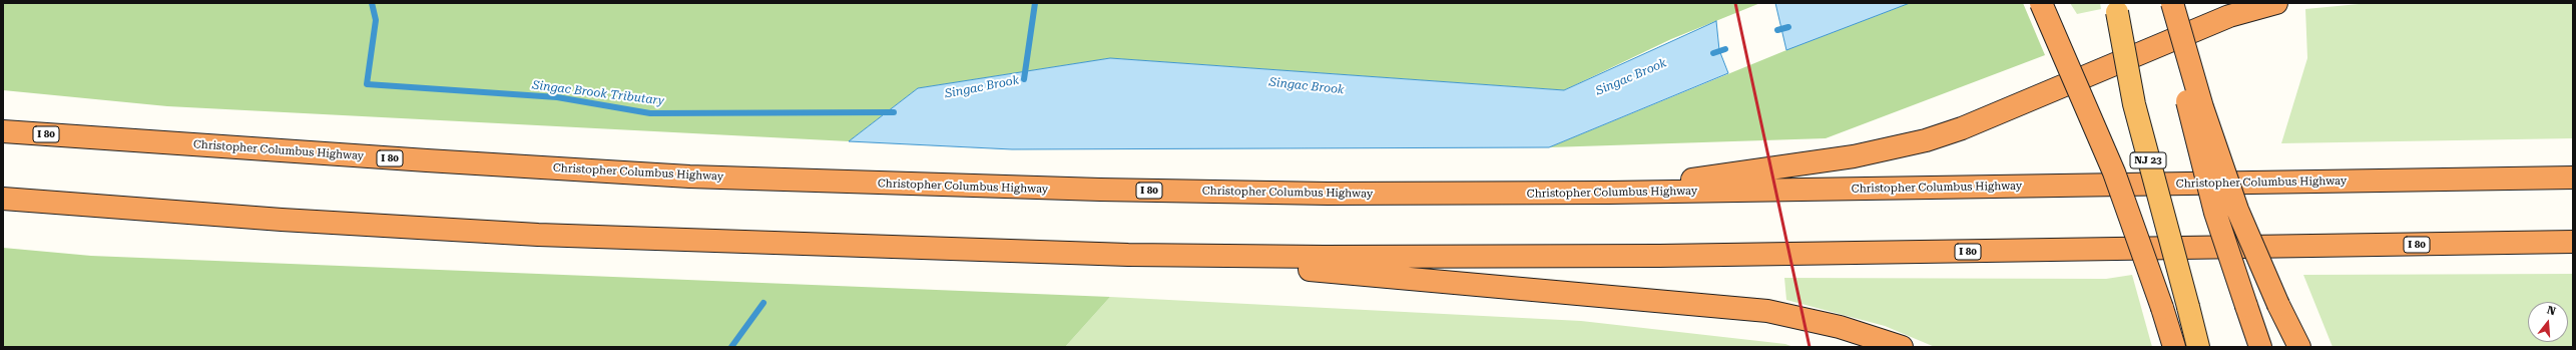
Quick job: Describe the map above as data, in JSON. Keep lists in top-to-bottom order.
{
  "streets": {
    "highway": ["I 80", "Christopher Columbus Highway", "NJ 23"]
  },
  "water": ["Singac Brook", "Singac Brook Tributary"],
  "north": "top"
}
